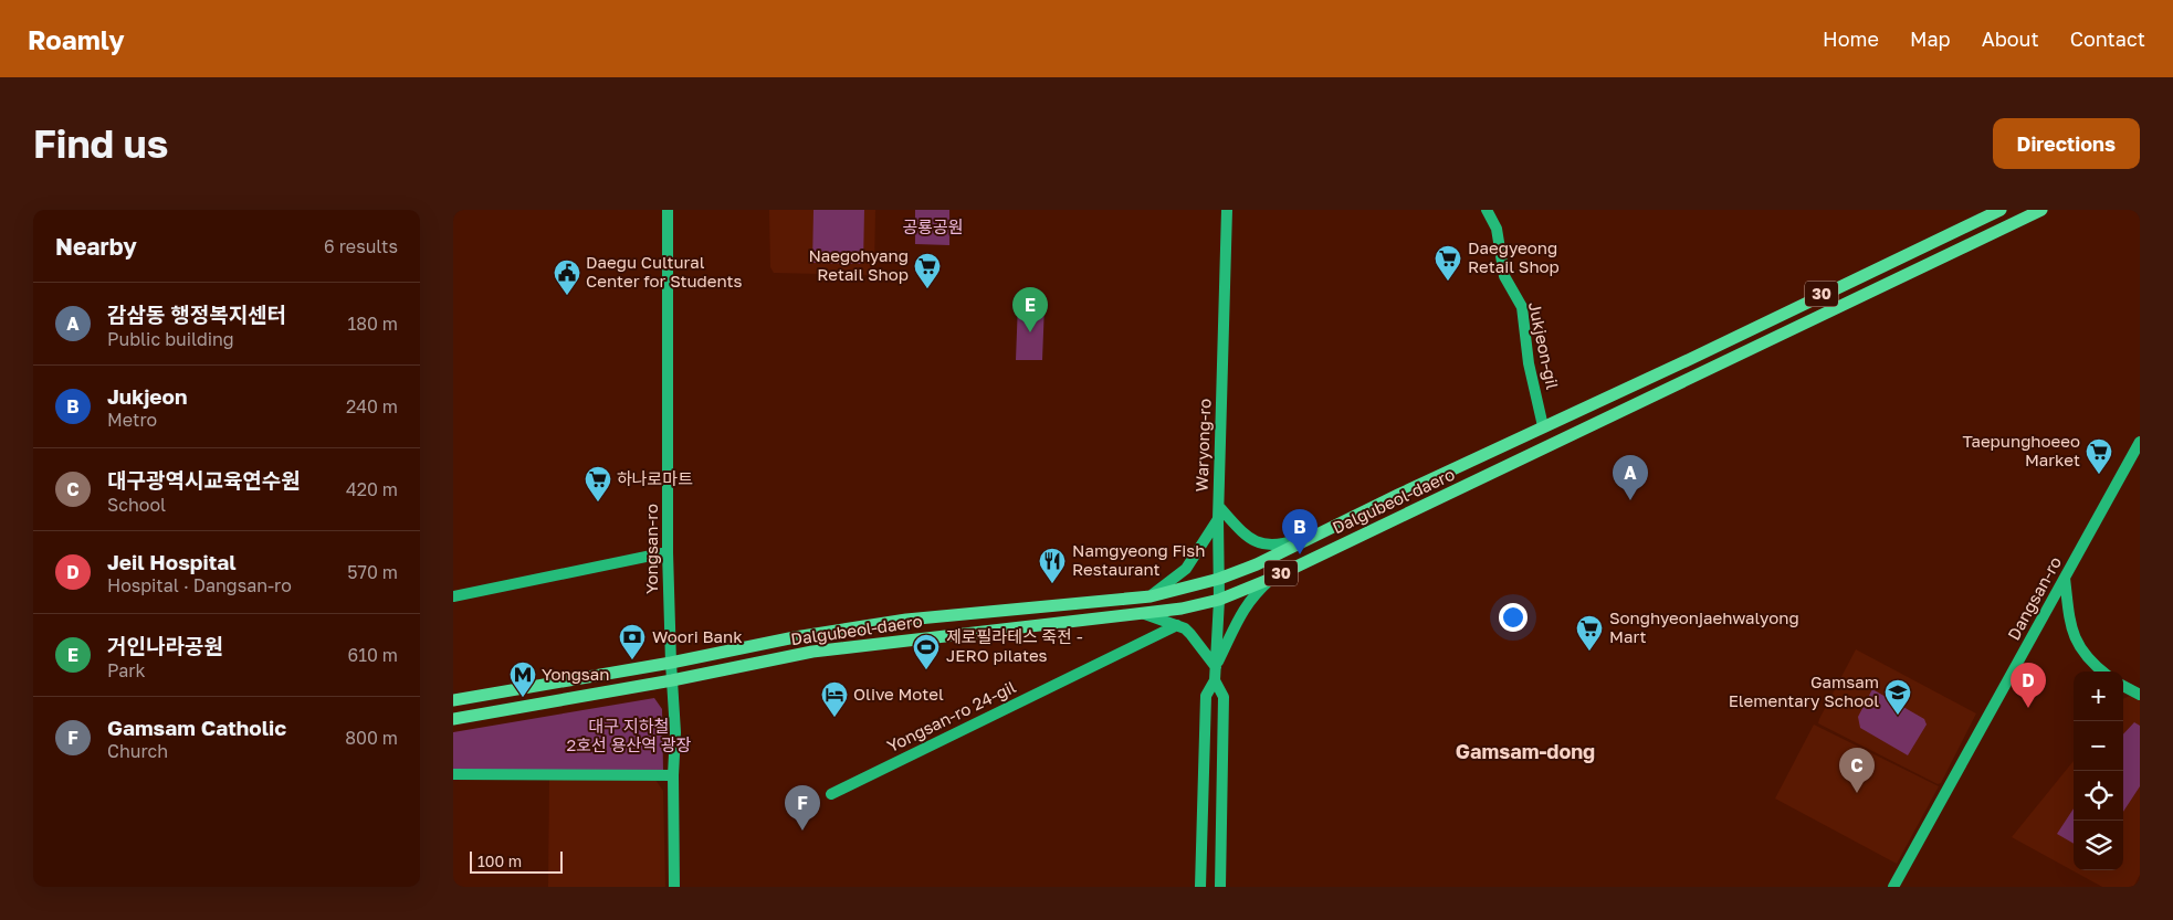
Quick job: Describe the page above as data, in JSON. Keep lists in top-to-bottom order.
{
  "streets": {
    "main road": [
      "30",
      "Jukjeon-gil",
      "Waryong-ro",
      "Dalgubeol-daero",
      "Yongsan-ro",
      "Dangsan-ro",
      "Yongsan-ro 24-gil"
    ]
  },
  "crossings": [
    ["Jukjeon-gil", "Dalgubeol-daero"],
    ["Waryong-ro", "Dalgubeol-daero"],
    ["Dalgubeol-daero", "Yongsan-ro"]
  ],
  "districts": ["Gamsam-dong"],
  "parks": ["공룡공원", "대구 지하철 2호선 용산역 광장"],
  "places": {
    "supermarket": [
      "Daegyeong Retail Shop",
      "Naegohyang Retail Shop",
      "Taepunghoeeo Market",
      "하나로마트",
      "Songhyeonjaehwalyong Mart"
    ],
    "public building": ["Daegu Cultural Center for Students"],
    "restaurant": ["Namgyeong Fish Restaurant"],
    "bank": ["Woori Bank"],
    "sports": ["제로필라테스 죽전 - JERO pilates"],
    "metro station": ["Yongsan"],
    "school or university": ["Gamsam Elementary School"],
    "hotel": ["Olive Motel"]
  },
  "scale_bar": "100 m",
  "page": {
    "header": "Roamly",
    "nav": [
      "Home",
      "Map",
      "About",
      "Contact"
    ],
    "buttons": "Directions",
    "title": "Find us",
    "heading": ["Nearby", "6 results"],
    "list": [
      {
        "mark": "A",
        "name": "감삼동 행정복지센터",
        "note": "Public building",
        "value": "180 m"
      },
      {
        "mark": "B",
        "name": "Jukjeon",
        "note": "Metro",
        "value": "240 m"
      },
      {
        "mark": "C",
        "name": "대구광역시교육연수원",
        "note": "School",
        "value": "420 m"
      },
      {
        "mark": "D",
        "name": "Jeil Hospital",
        "note": "Hospital · Dangsan-ro",
        "value": "570 m"
      },
      {
        "mark": "E",
        "name": "거인나라공원",
        "note": "Park",
        "value": "610 m"
      },
      {
        "mark": "F",
        "name": "Gamsam Catholic",
        "note": "Church",
        "value": "800 m"
      }
    ],
    "pins": [
      "E",
      "A",
      "B",
      "D",
      "C",
      "F"
    ],
    "map_buttons": ["+", "−"],
    "scale": "100 m"
  }
}
